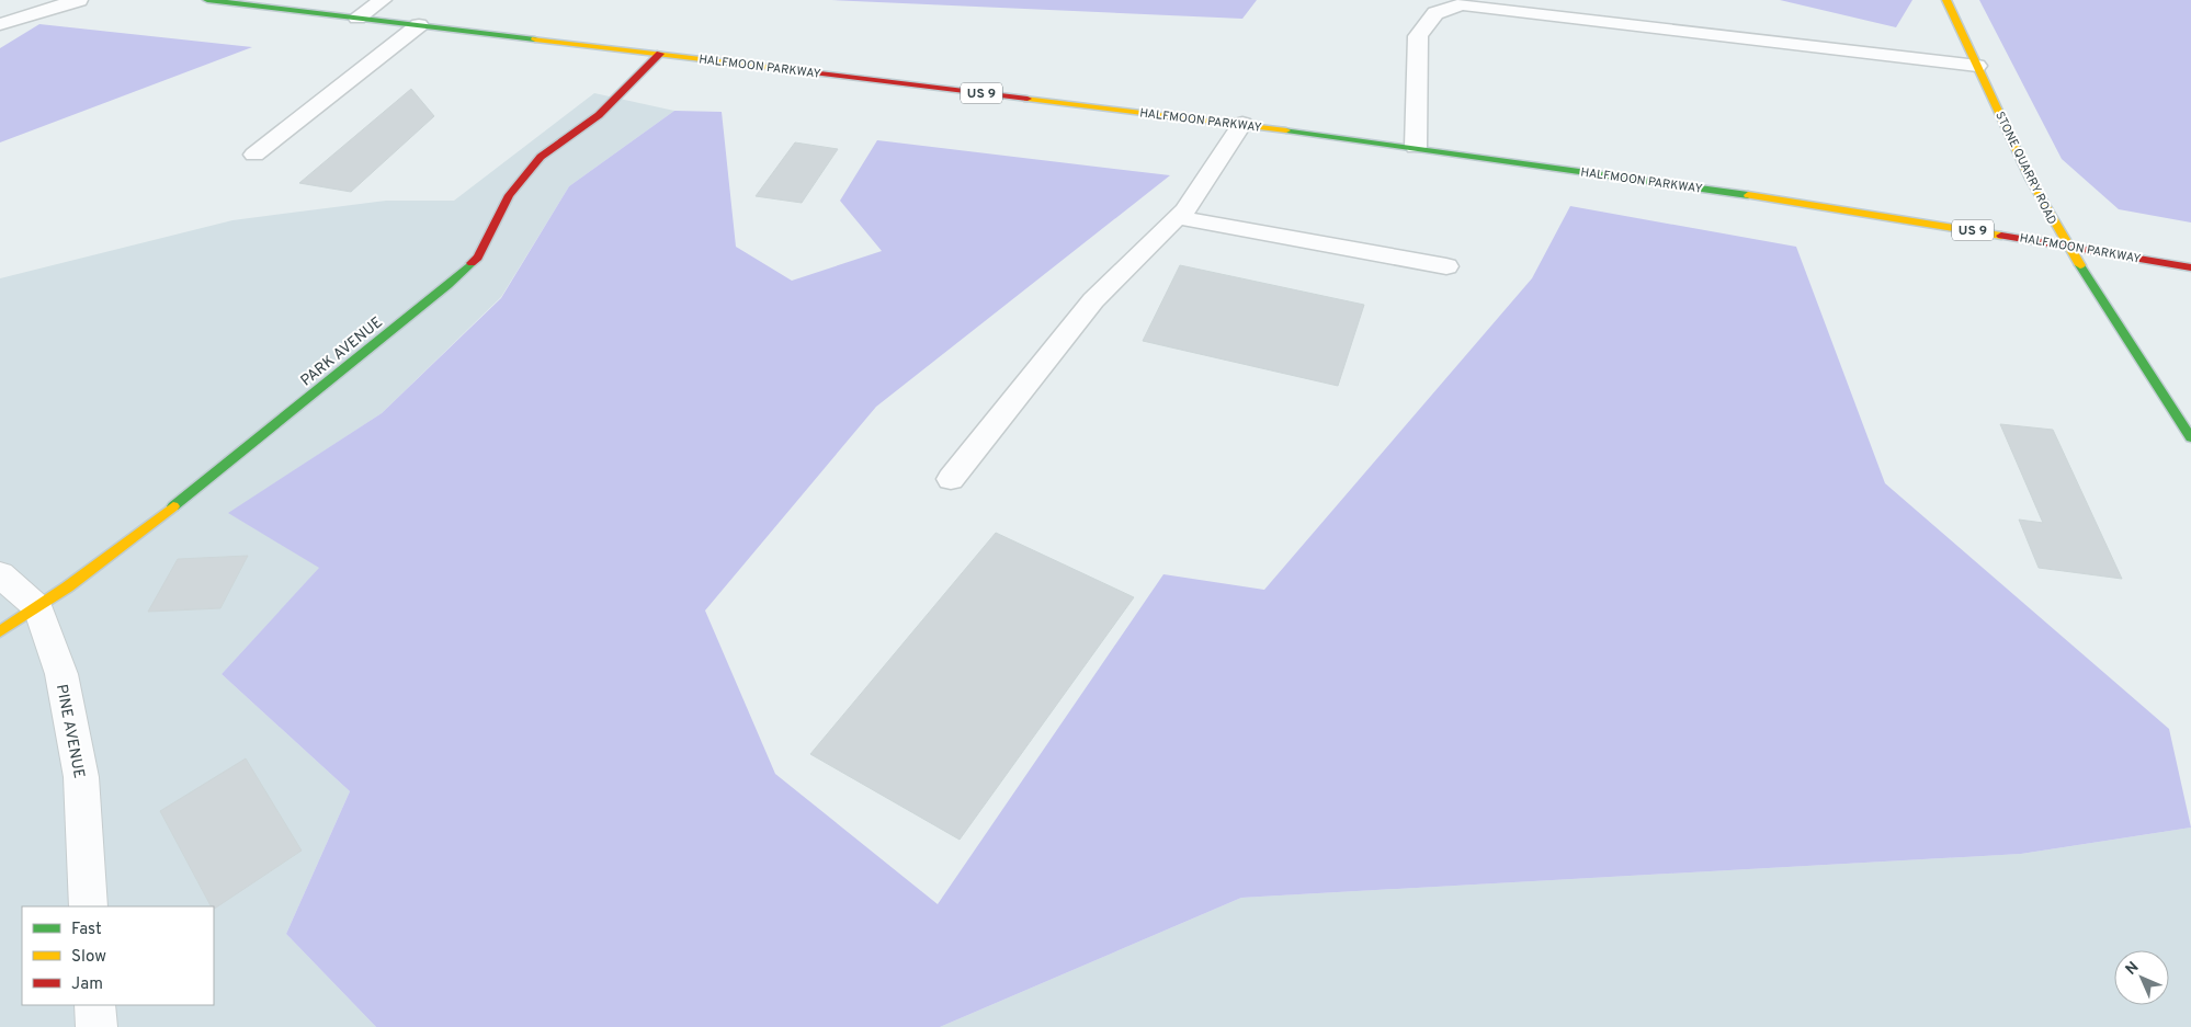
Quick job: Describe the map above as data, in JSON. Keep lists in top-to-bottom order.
{
  "streets": {
    "main road": [
      "HALFMOON PARKWAY",
      "US 9",
      "STONE QUARRY ROAD",
      "PARK AVENUE"
    ],
    "street": ["PINE AVENUE"]
  },
  "crossings": [
    ["HALFMOON PARKWAY", "STONE QUARRY ROAD"],
    ["HALFMOON PARKWAY", "PARK AVENUE"],
    ["PARK AVENUE", "PINE AVENUE"]
  ],
  "legend": ["Fast", "Slow", "Jam"],
  "north": "top left"
}
